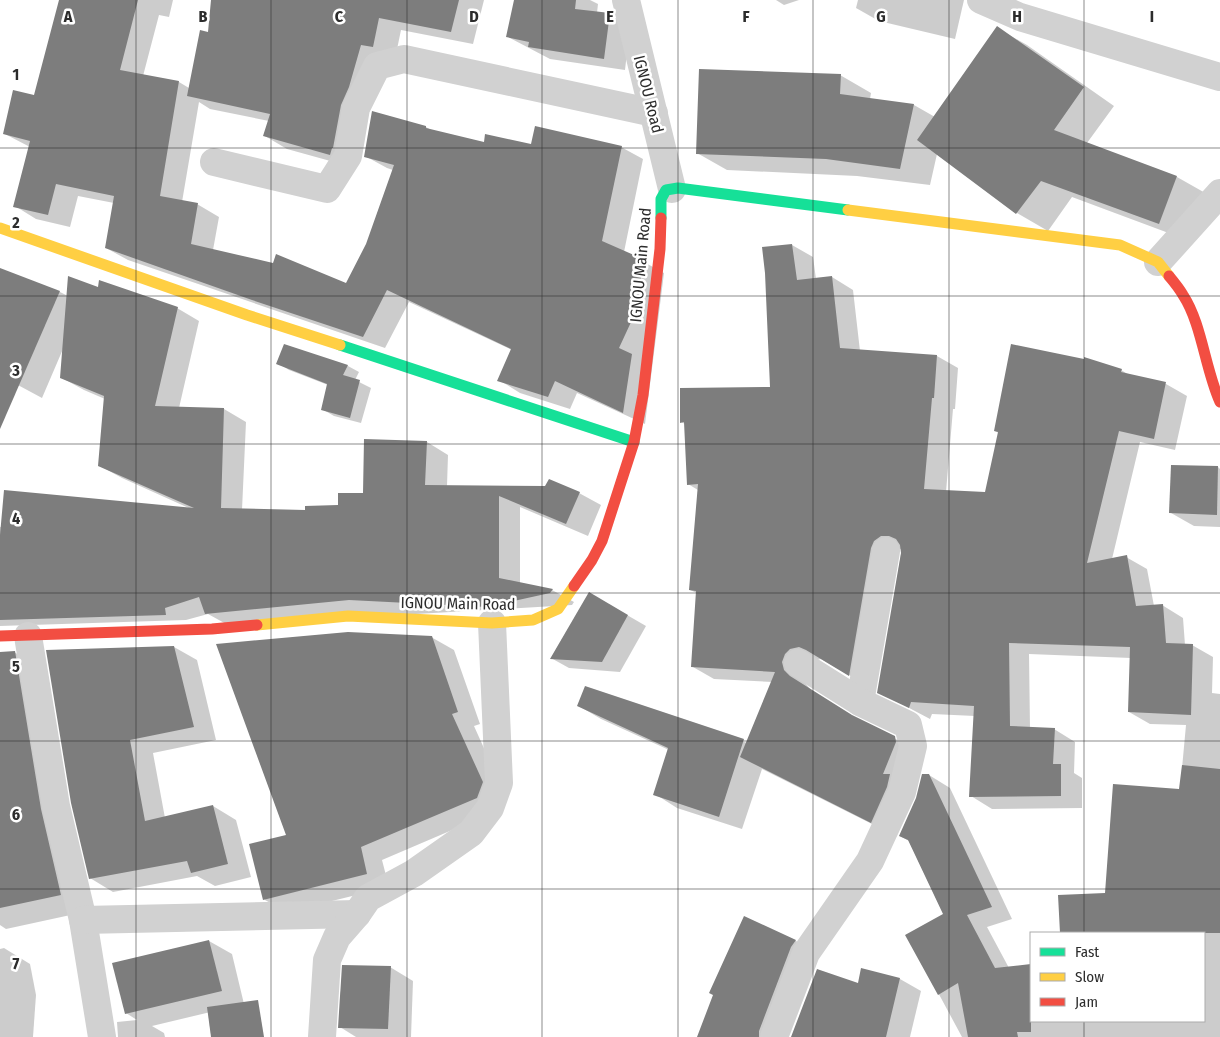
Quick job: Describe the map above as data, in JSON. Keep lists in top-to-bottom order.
{
  "streets": {
    "street": ["IGNOU Road", "IGNOU Main Road"]
  },
  "crossings": [
    ["IGNOU Road", "IGNOU Main Road"]
  ],
  "legend": ["Fast", "Slow", "Jam"],
  "grid": {
    "columns": [
      "A",
      "B",
      "C",
      "D",
      "E",
      "F",
      "G",
      "H",
      "I"
    ],
    "rows": [
      "1",
      "2",
      "3",
      "4",
      "5",
      "6",
      "7"
    ]
  }
}
